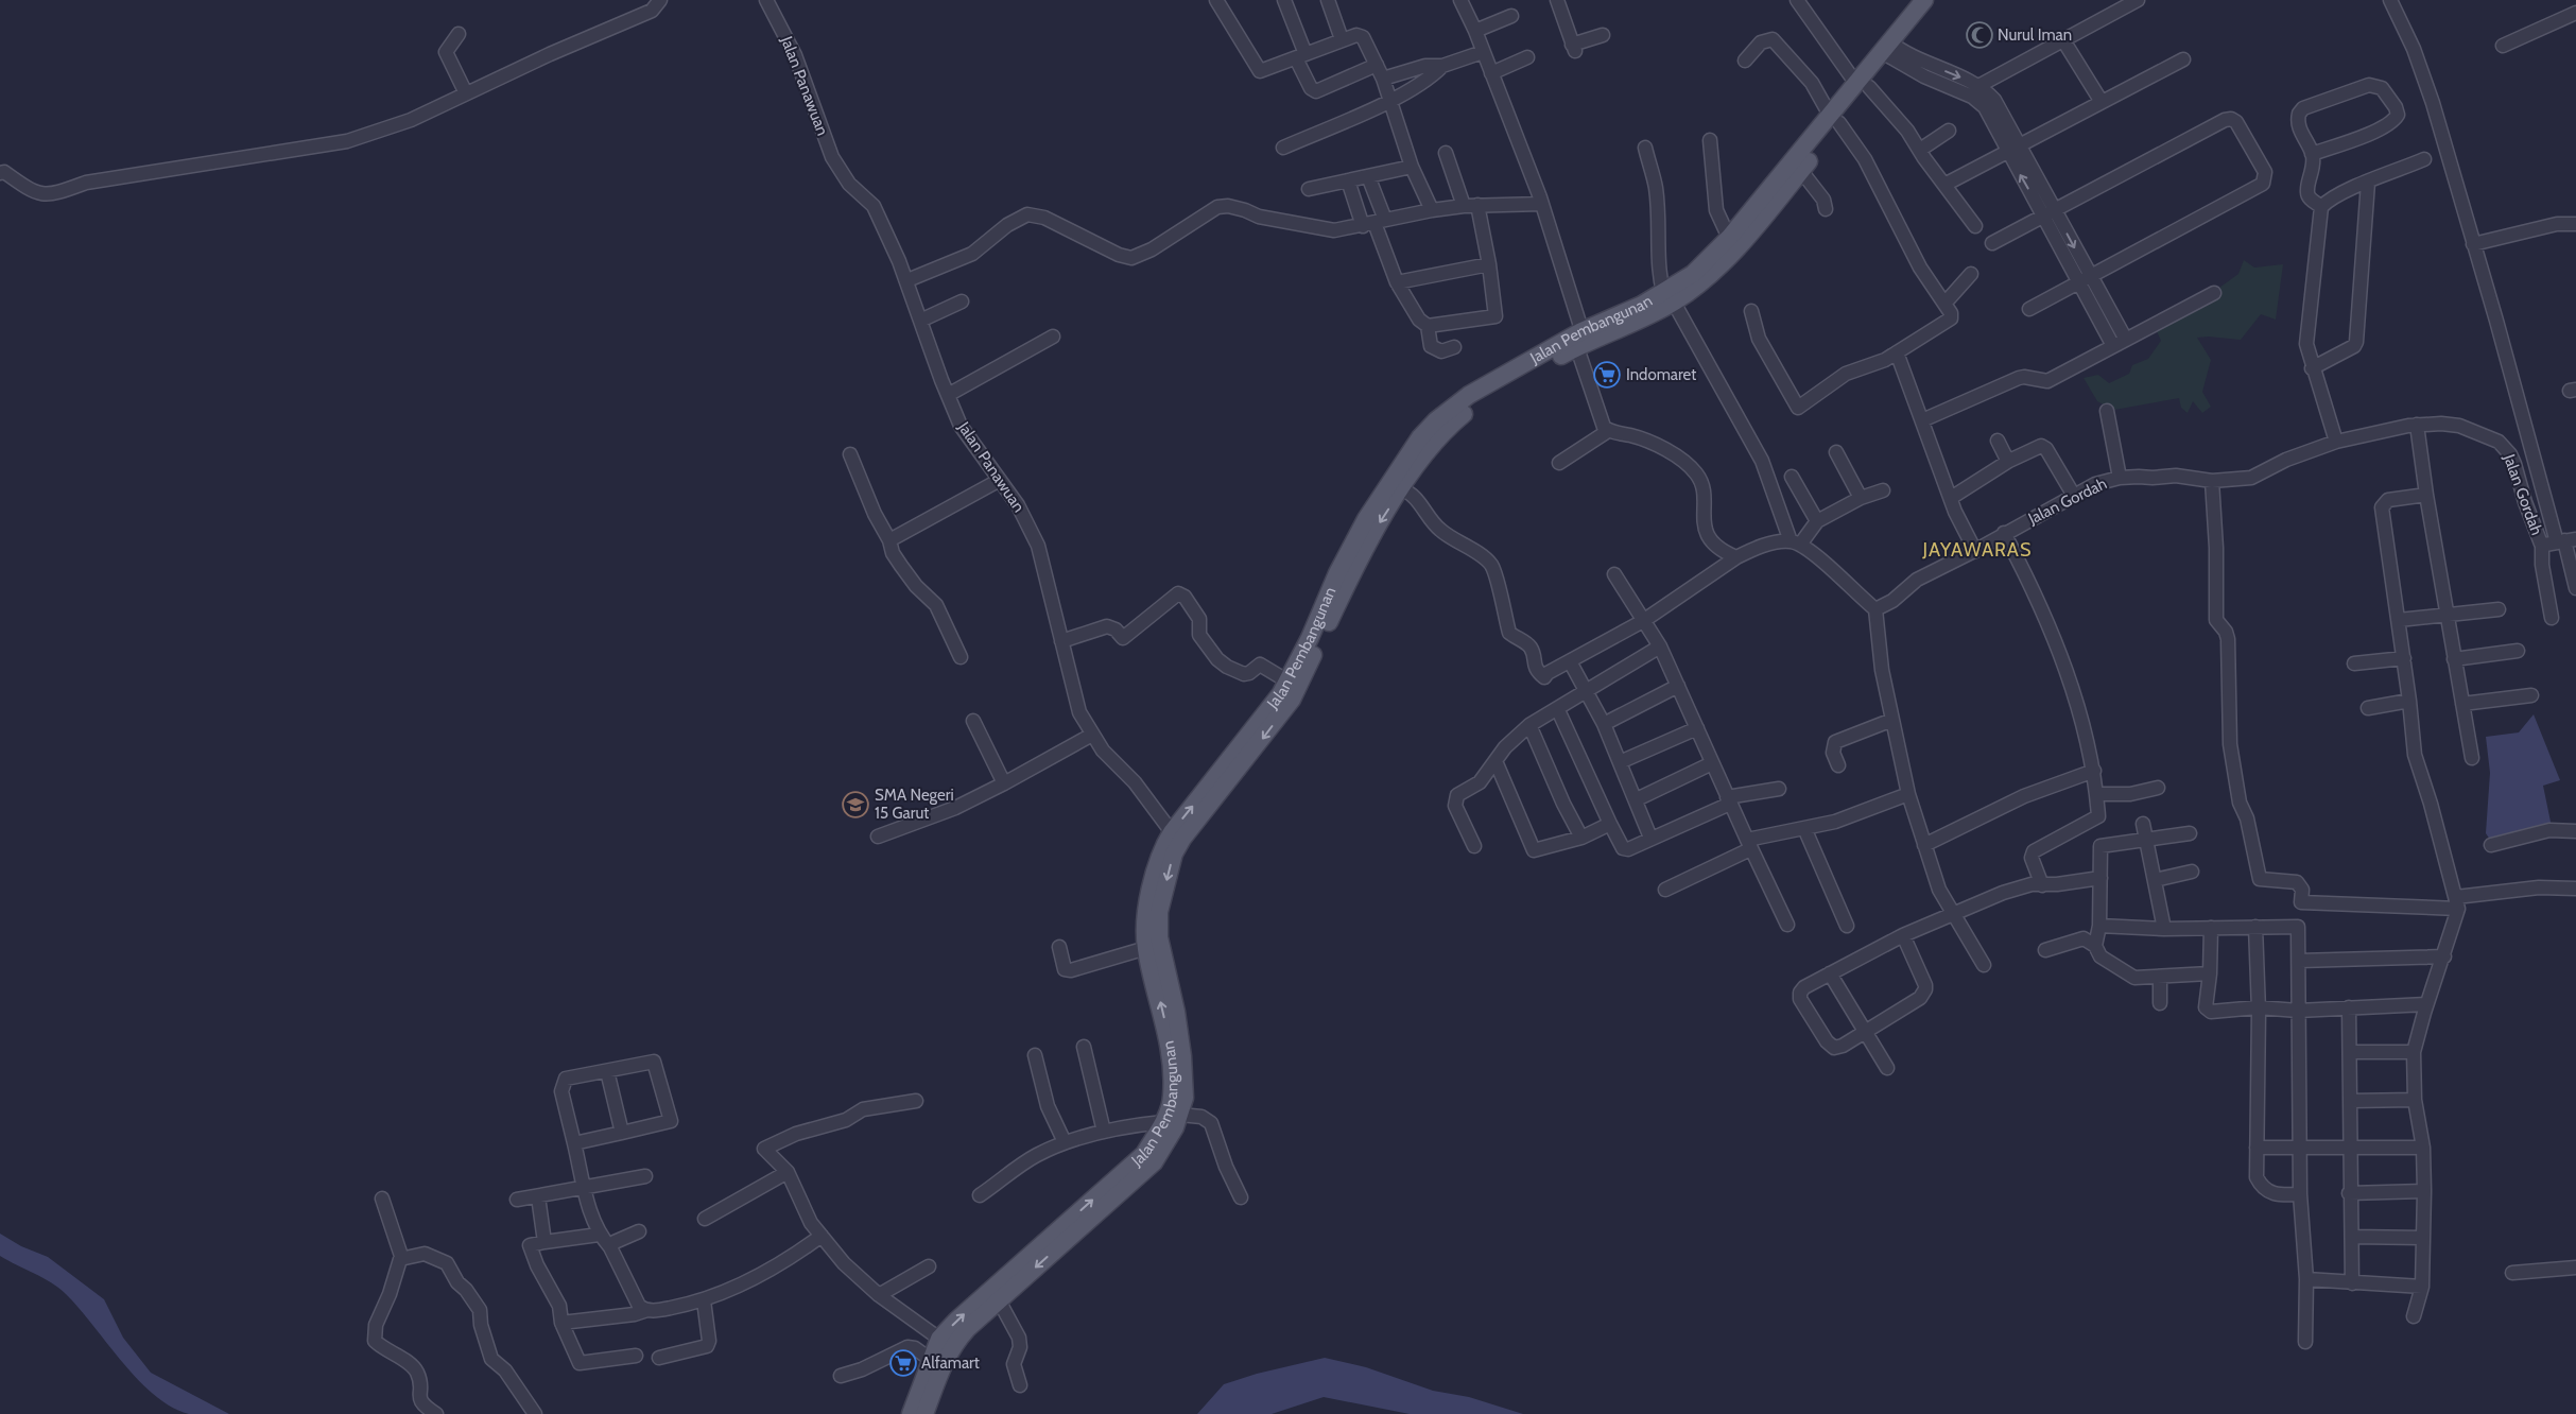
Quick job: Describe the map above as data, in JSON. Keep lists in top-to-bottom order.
{
  "streets": {
    "main road": ["Jalan Pembangunan"],
    "street": ["Jalan Panawuan", "Jalan Gordah"]
  },
  "crossings": [
    ["Jalan Panawuan", "Jalan Pembangunan"]
  ],
  "districts": ["JAYAWARAS"],
  "places": {
    "mosque": ["Nurul Iman"],
    "supermarket": ["Indomaret", "Alfamart"],
    "school or university": ["SMA Negeri 15 Garut"]
  }
}
